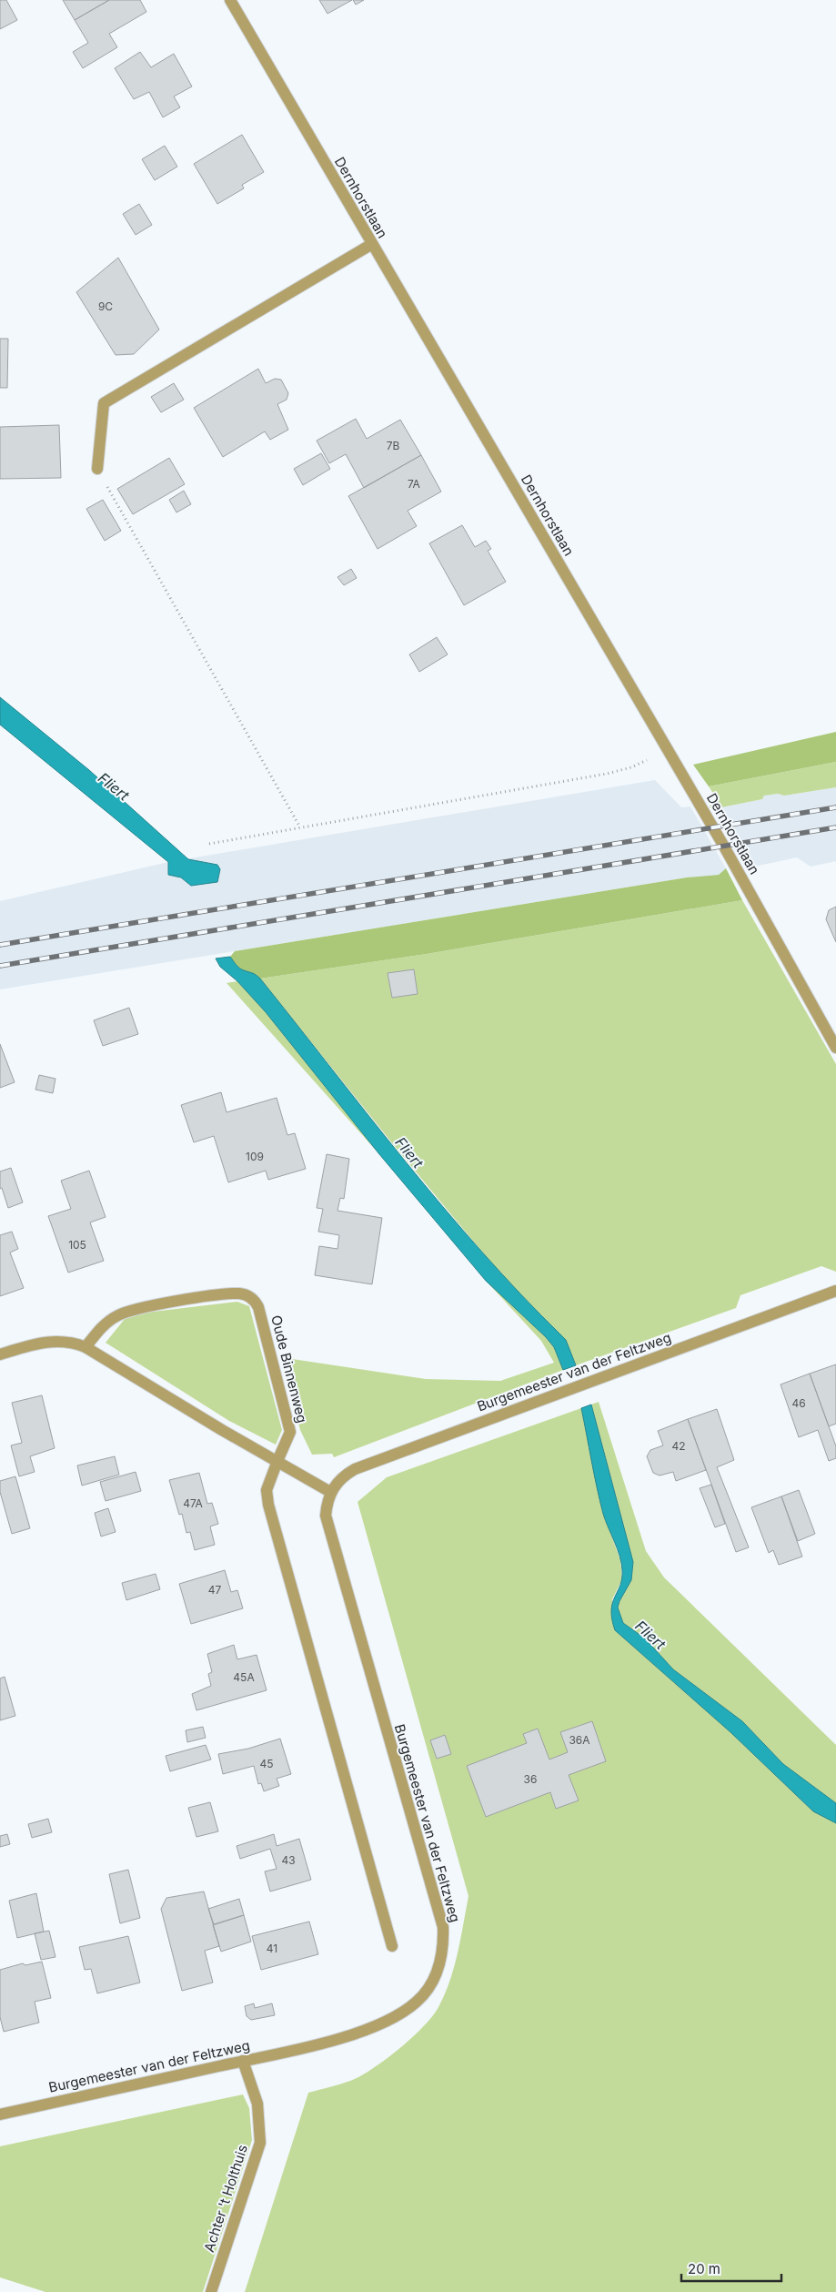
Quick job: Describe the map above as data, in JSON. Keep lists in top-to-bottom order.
{
  "streets": {
    "street": [
      "Dernhorstlaan",
      "Oude Binnenweg",
      "Burgemeester van der Feltzweg",
      "Achter 't Holthuis"
    ]
  },
  "crossings": [
    ["Burgemeester van der Feltzweg", "Achter 't Holthuis"]
  ],
  "water": ["Fliert"],
  "house_numbers": [
    "9C",
    "7B",
    "7A",
    "109",
    "105",
    "46",
    "42",
    "47A",
    "47",
    "45A",
    "36A",
    "45",
    "36",
    "43",
    "41"
  ],
  "scale_bar": "20 m"
}
